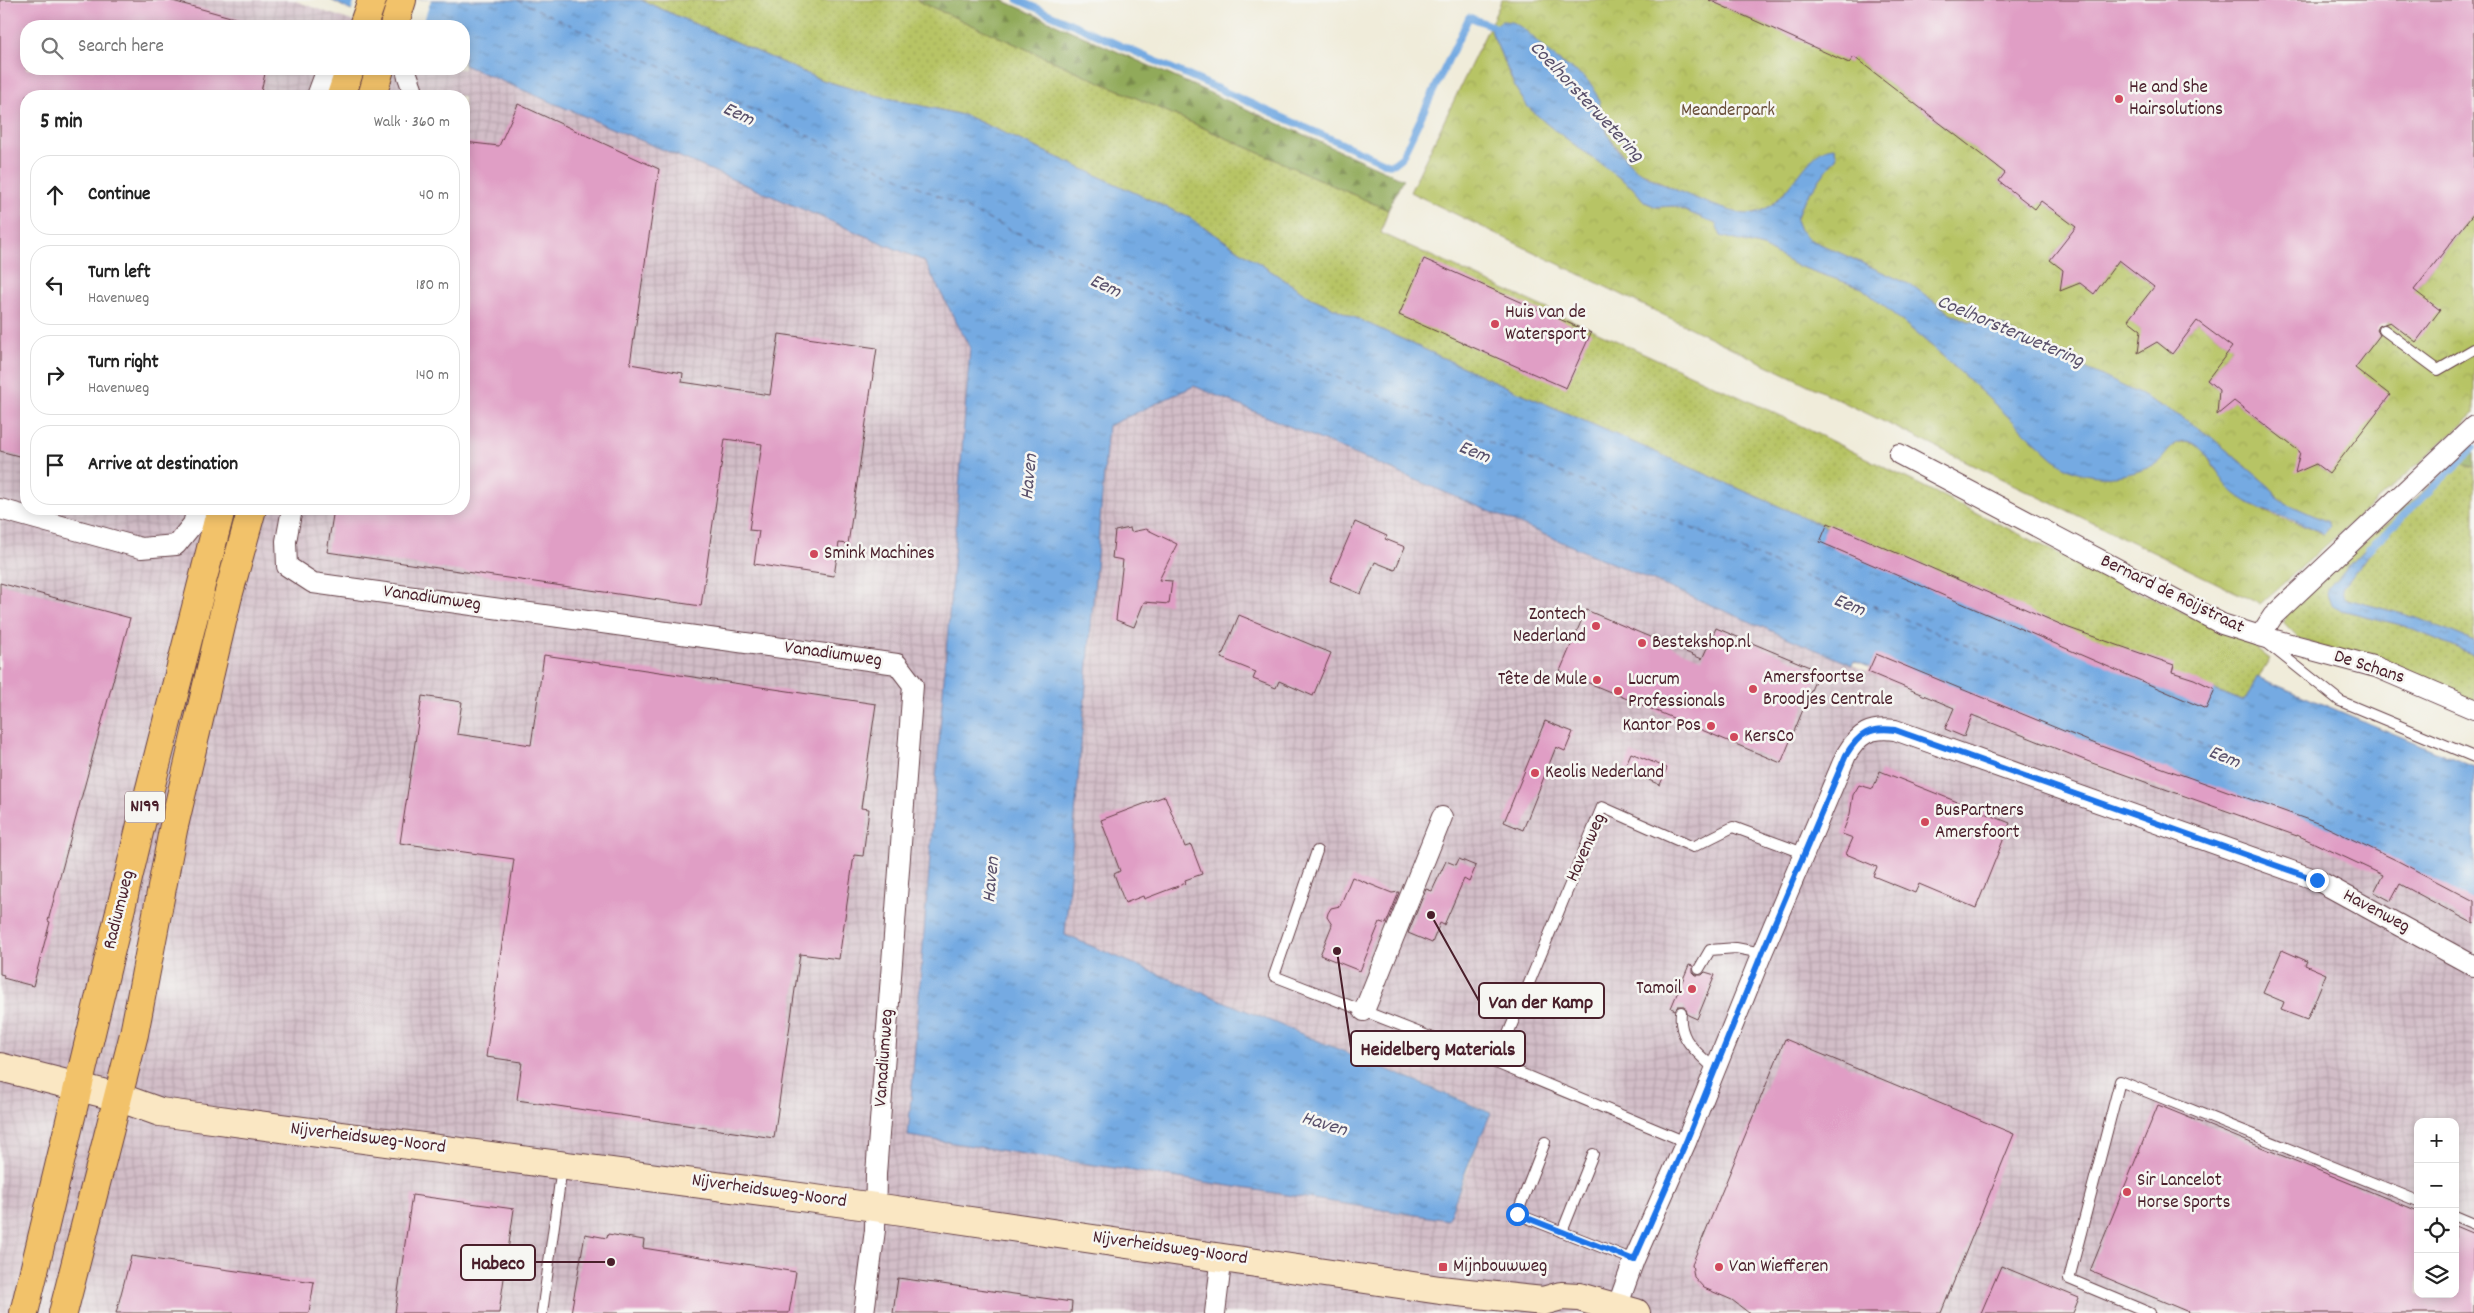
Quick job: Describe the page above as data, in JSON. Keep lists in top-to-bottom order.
{
  "streets": {
    "main road": ["N199", "Radiumweg"],
    "street": [
      "Bernard de Roijstraat",
      "Vanadiumweg",
      "De Schans",
      "Havenweg",
      "Nijverheidsweg-Noord"
    ]
  },
  "crossings": [
    ["Bernard de Roijstraat", "De Schans"],
    ["Vanadiumweg", "Nijverheidsweg-Noord"],
    ["Havenweg", "Nijverheidsweg-Noord"],
    ["Radiumweg", "Nijverheidsweg-Noord"]
  ],
  "water": ["Coelhorsterwetering", "Eem", "Haven"],
  "parks": ["Meanderpark"],
  "places": {
    "other": [
      "He and She Hairsolutions",
      "Huis van de Watersport",
      "Smink Machines",
      "Zontech Nederland",
      "Bestekshop.nl",
      "Tête de Mule",
      "Amersfoortse Broodjes Centrale",
      "Lucrum Professionals",
      "Kantor Pos",
      "KersCo",
      "Keolis Nederland",
      "BusPartners Amersfoort",
      "Van der Kamp",
      "Heidelberg Materials",
      "Tamoil",
      "Sir Lancelot Horse Sports",
      "Habeco",
      "Van Wiefferen"
    ],
    "transit": ["Mijnbouwweg"]
  },
  "page": {
    "search": "Search here",
    "heading": ["5 min", "Walk · 360 m"],
    "list": [
      ["Continue", "40 m"],
      ["Turn left", "Havenweg", "180 m"],
      ["Turn right", "Havenweg", "140 m"],
      "Arrive at destination"
    ],
    "map_buttons": ["+", "−"]
  }
}
